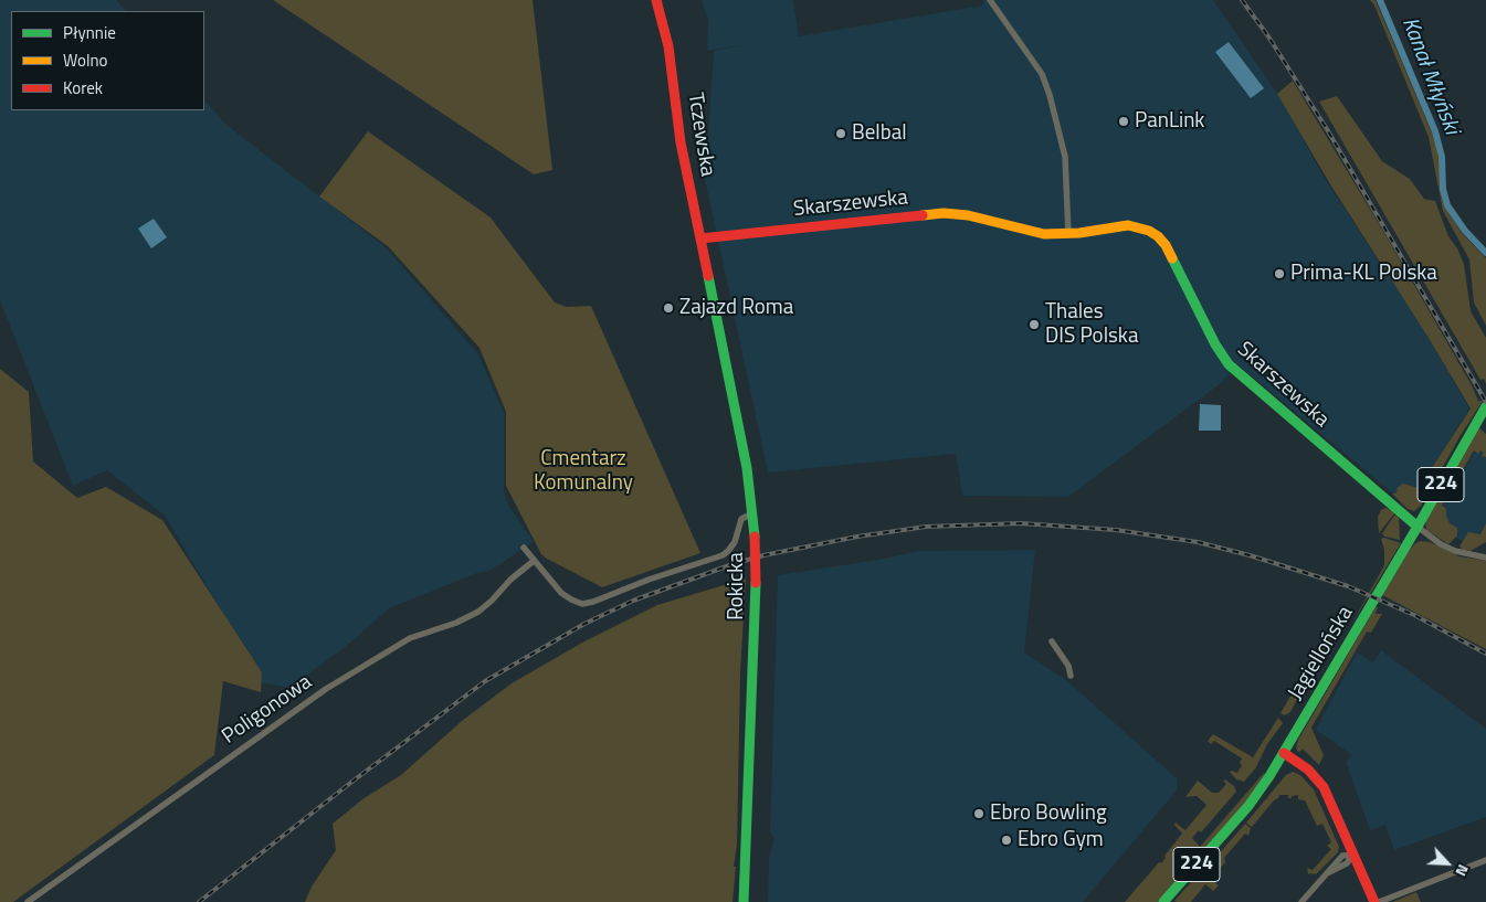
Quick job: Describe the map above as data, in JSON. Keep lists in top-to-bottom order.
{
  "streets": {
    "street": [
      "Tczewska",
      "Skarszewska",
      "224",
      "Rokicka",
      "Jagiellońska",
      "Poligonowa"
    ]
  },
  "crossings": [
    ["Tczewska", "Skarszewska"],
    ["Tczewska", "Rokicka"],
    ["Skarszewska", "Jagiellońska"]
  ],
  "water": ["Kanał Młyński"],
  "parks": ["Cmentarz Komunalny"],
  "places": [
    "PanLink",
    "Belbal",
    "Prima-KL Polska",
    "Zajazd Roma",
    "Thales DIS Polska",
    "Ebro Bowling",
    "Ebro Gym"
  ],
  "legend": ["Płynnie", "Wolno", "Korek"],
  "north": "bottom right"
}
